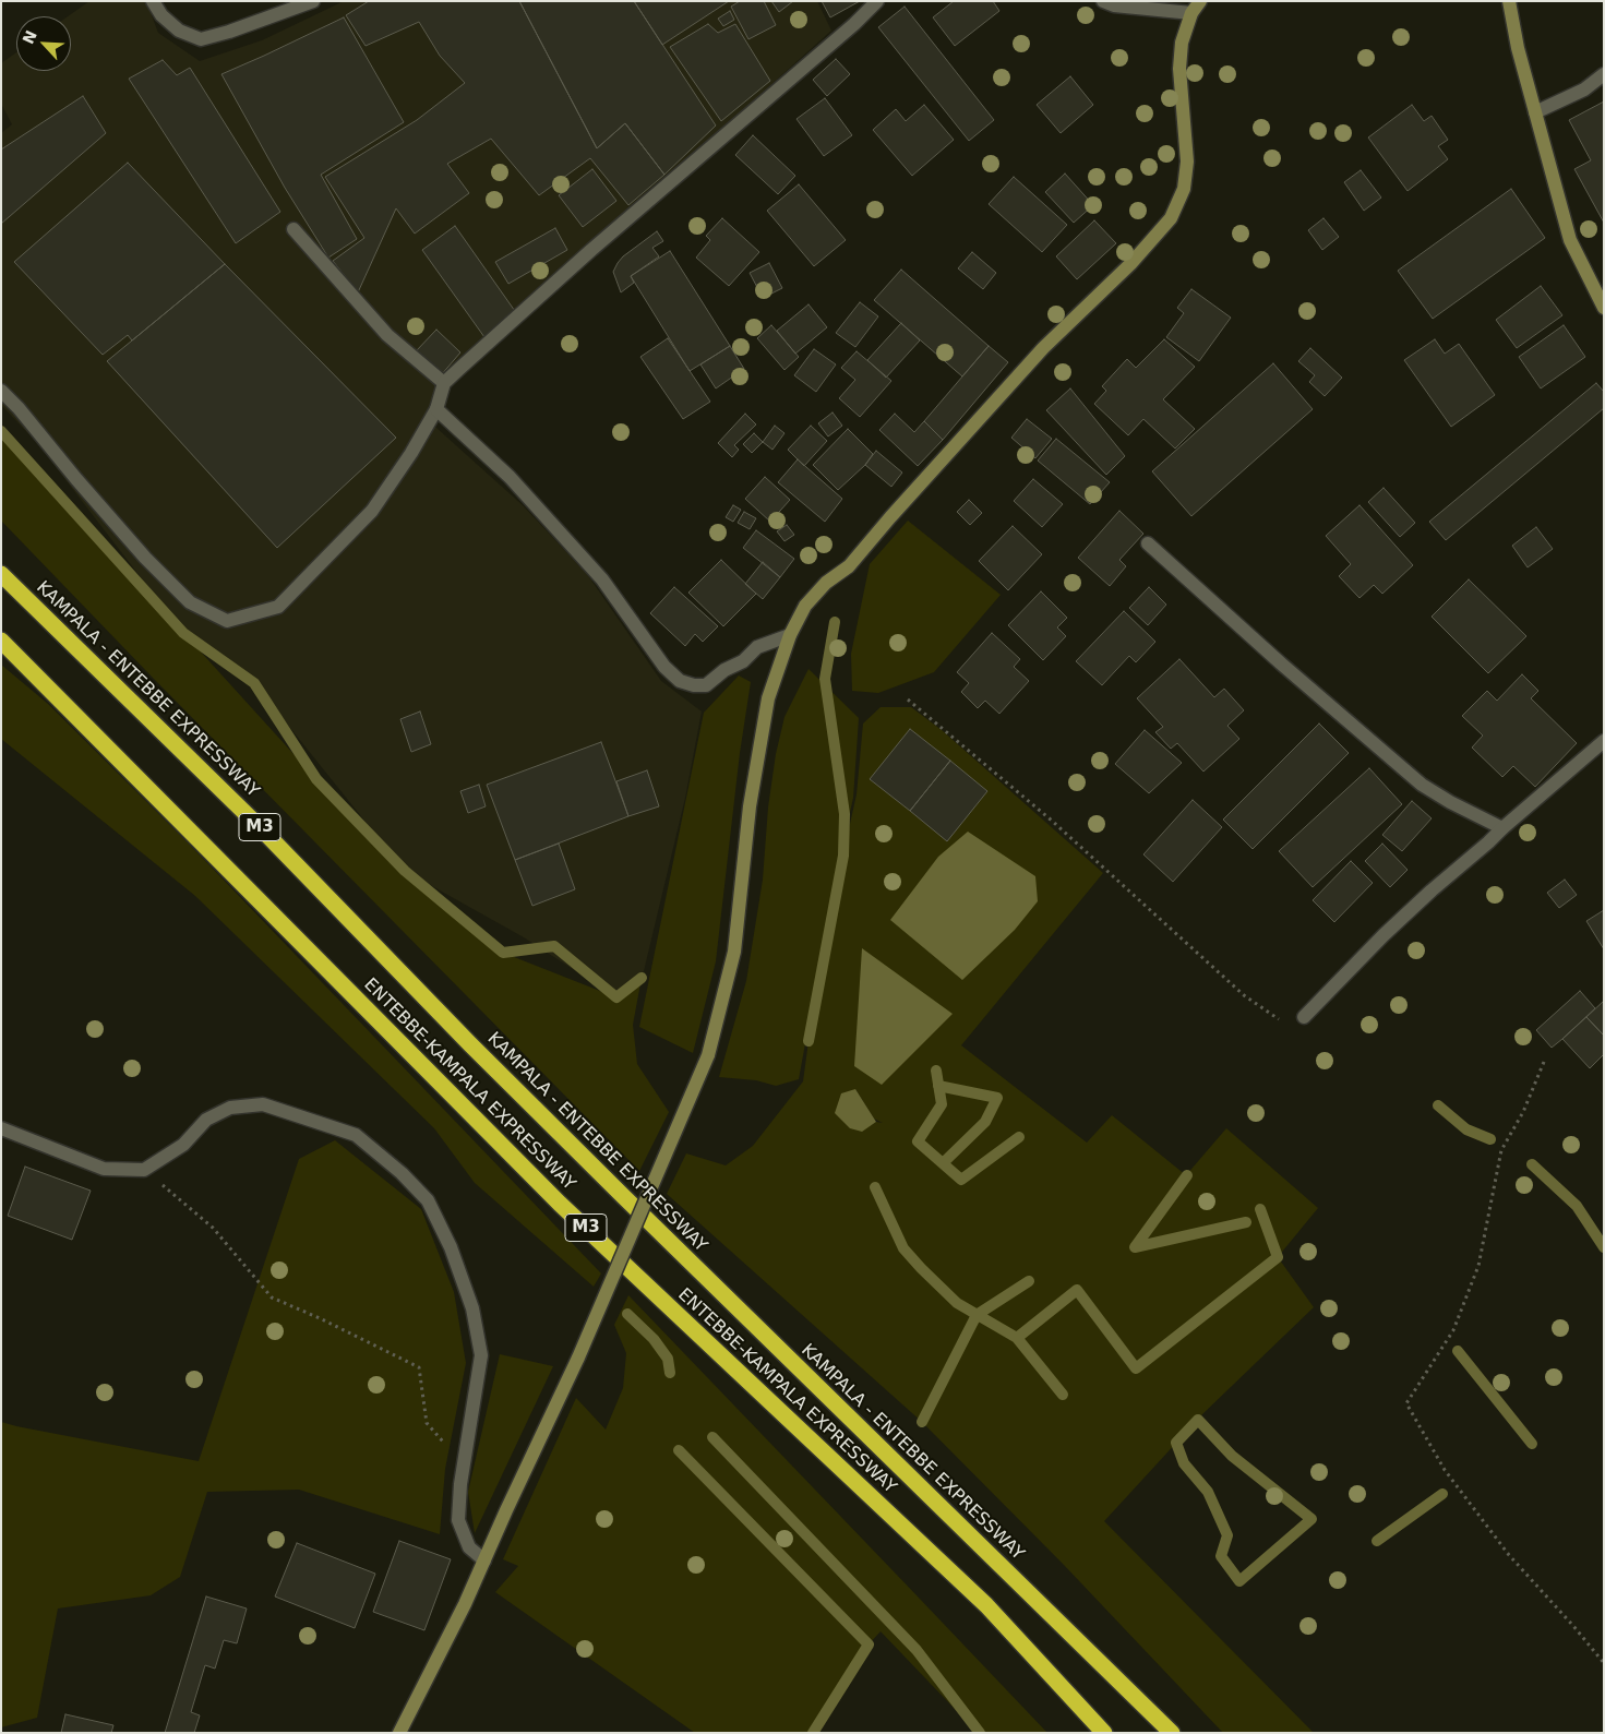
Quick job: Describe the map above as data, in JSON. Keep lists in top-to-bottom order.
{
  "streets": {
    "highway": ["KAMPALA - ENTEBBE EXPRESSWAY", "M3", "ENTEBBE-KAMPALA EXPRESSWAY"]
  },
  "north": "top left"
}
